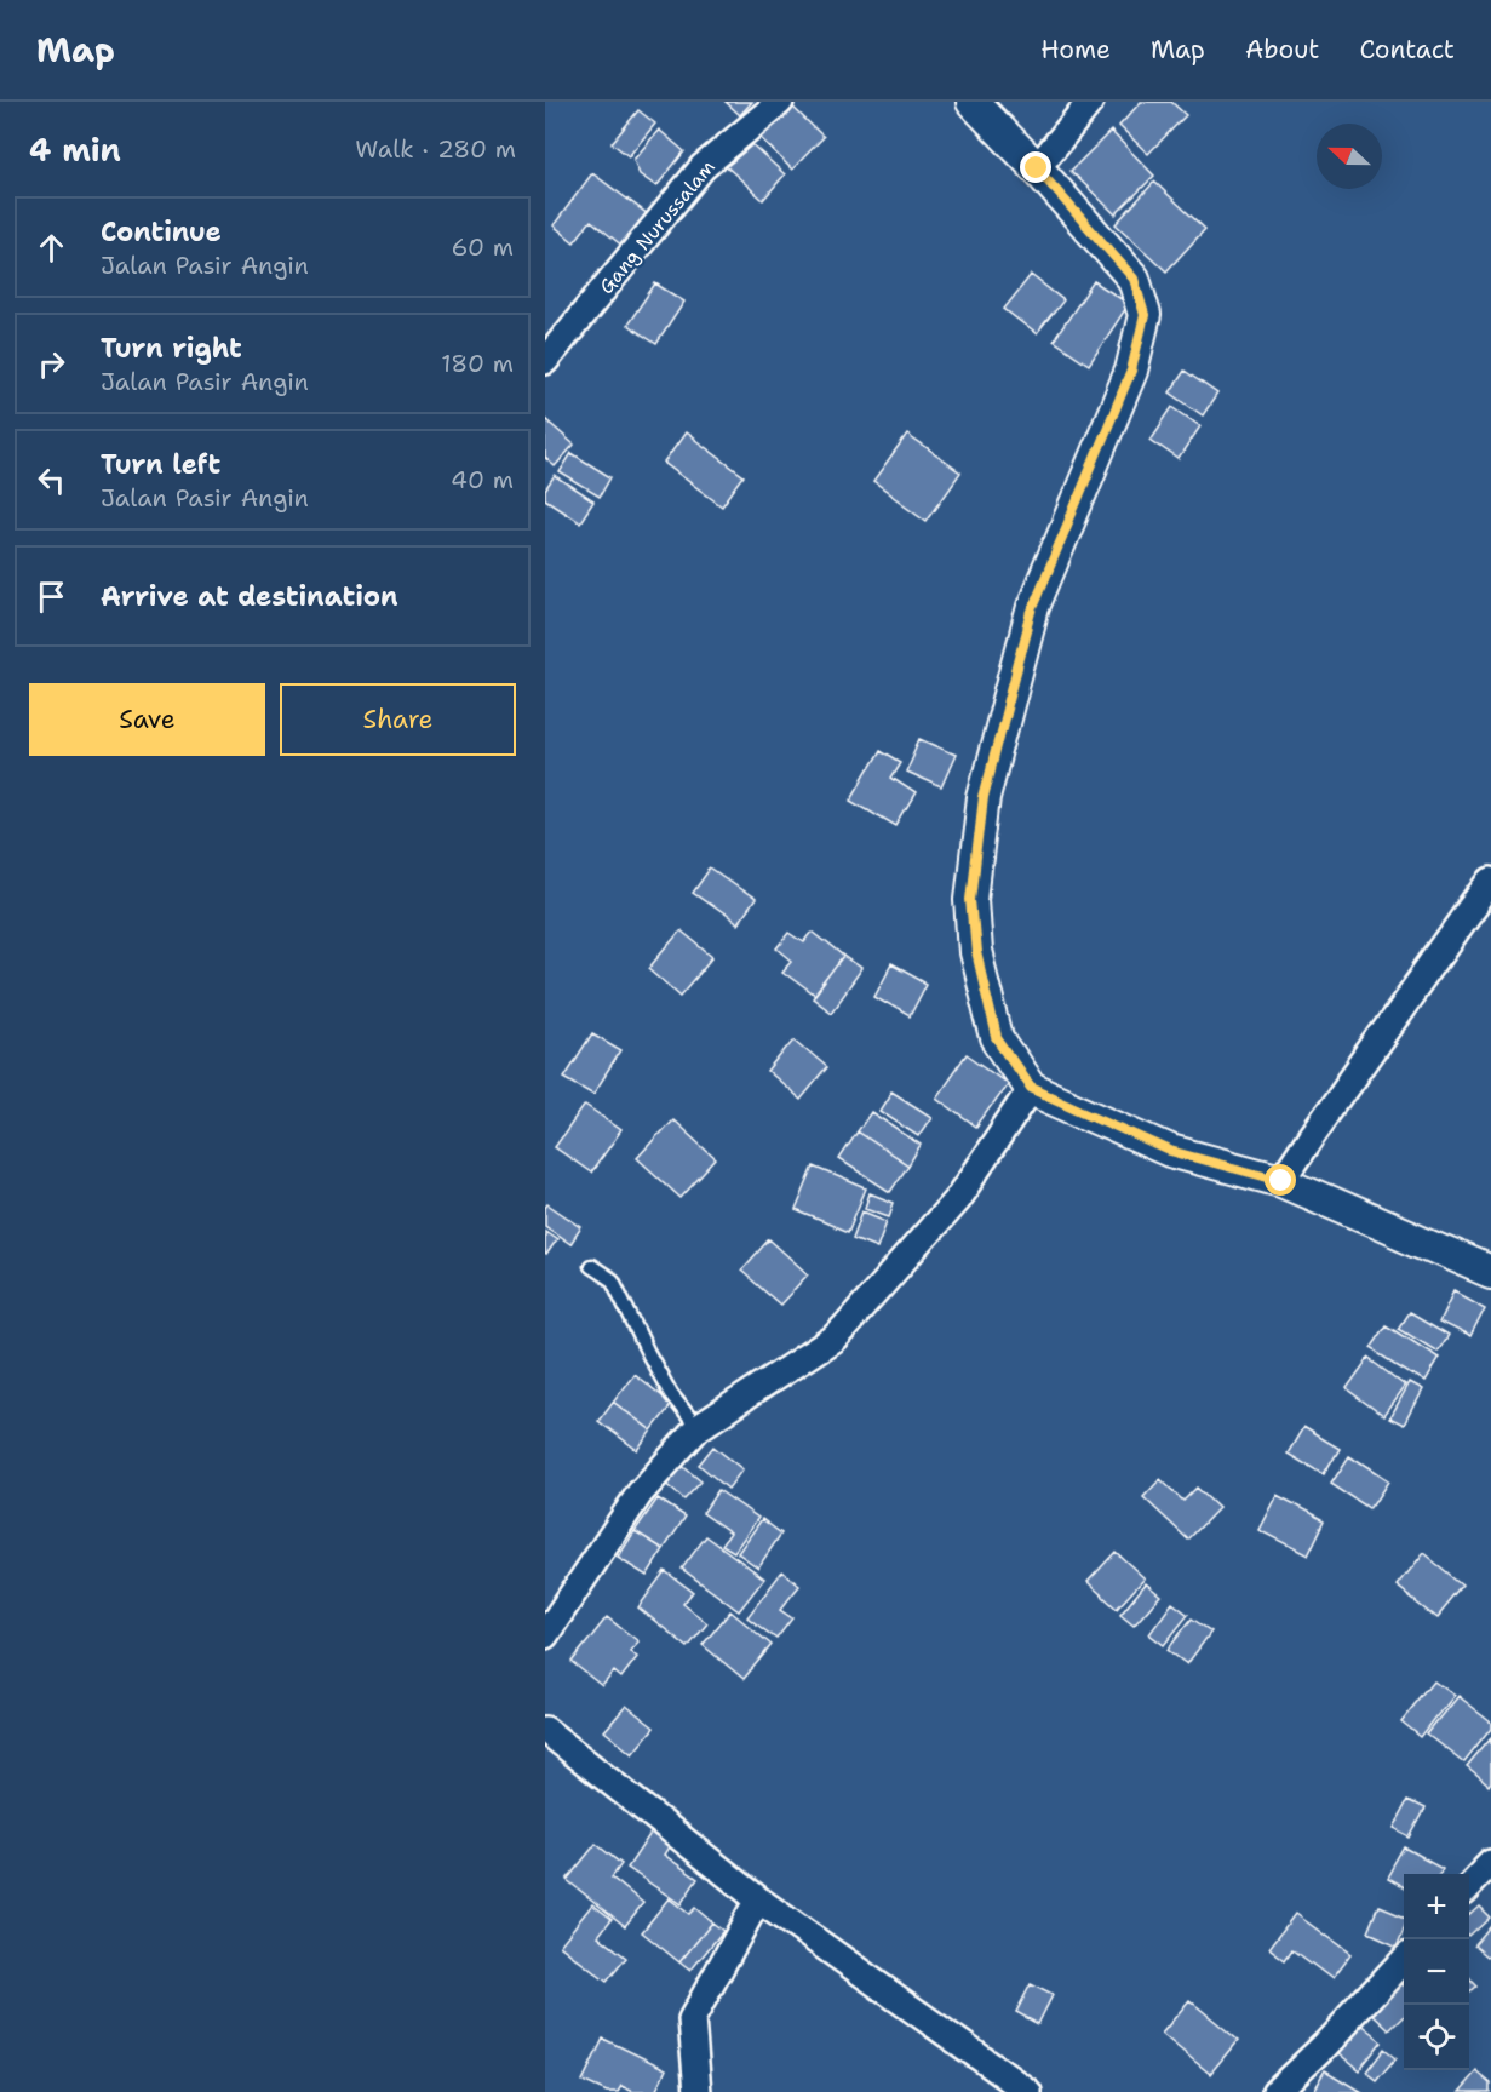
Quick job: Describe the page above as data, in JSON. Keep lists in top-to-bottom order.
{
  "streets": {
    "street": ["Gang Nurussalam"]
  },
  "north": "left",
  "page": {
    "header": "Map",
    "nav": [
      "Home",
      "Map",
      "About",
      "Contact"
    ],
    "heading": ["4 min", "Walk · 280 m"],
    "list": [
      ["Continue", "Jalan Pasir Angin", "60 m"],
      ["Turn right", "Jalan Pasir Angin", "180 m"],
      ["Turn left", "Jalan Pasir Angin", "40 m"],
      "Arrive at destination"
    ],
    "buttons": ["Save", "Share"],
    "map_buttons": ["+", "−"]
  }
}
